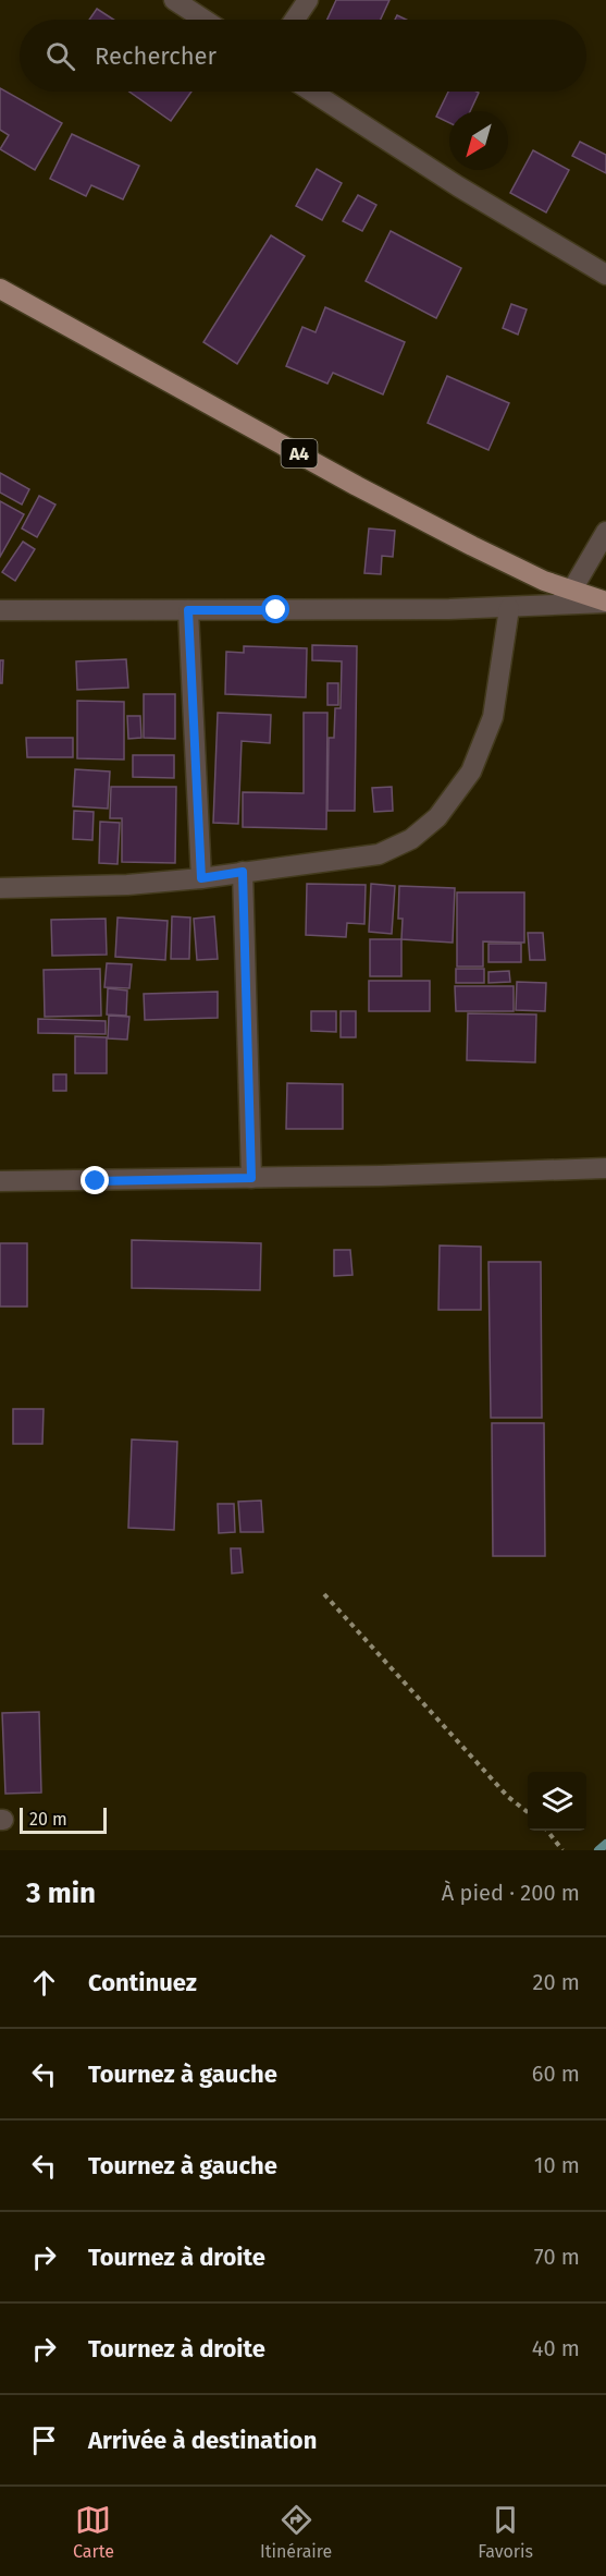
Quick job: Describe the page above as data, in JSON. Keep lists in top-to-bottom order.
{
  "streets": {
    "main road": ["A4"]
  },
  "scale_bar": "20 m",
  "north": "bottom left",
  "page": {
    "search": "Rechercher",
    "scale": "20 m",
    "heading": ["3 min", "À pied · 200 m"],
    "list": [
      ["Continuez", "20 m"],
      ["Tournez à gauche", "60 m"],
      ["Tournez à gauche", "10 m"],
      ["Tournez à droite", "70 m"],
      ["Tournez à droite", "40 m"],
      "Arrivée à destination"
    ],
    "nav": ["Carte", "Itinéraire", "Favoris"]
  }
}
